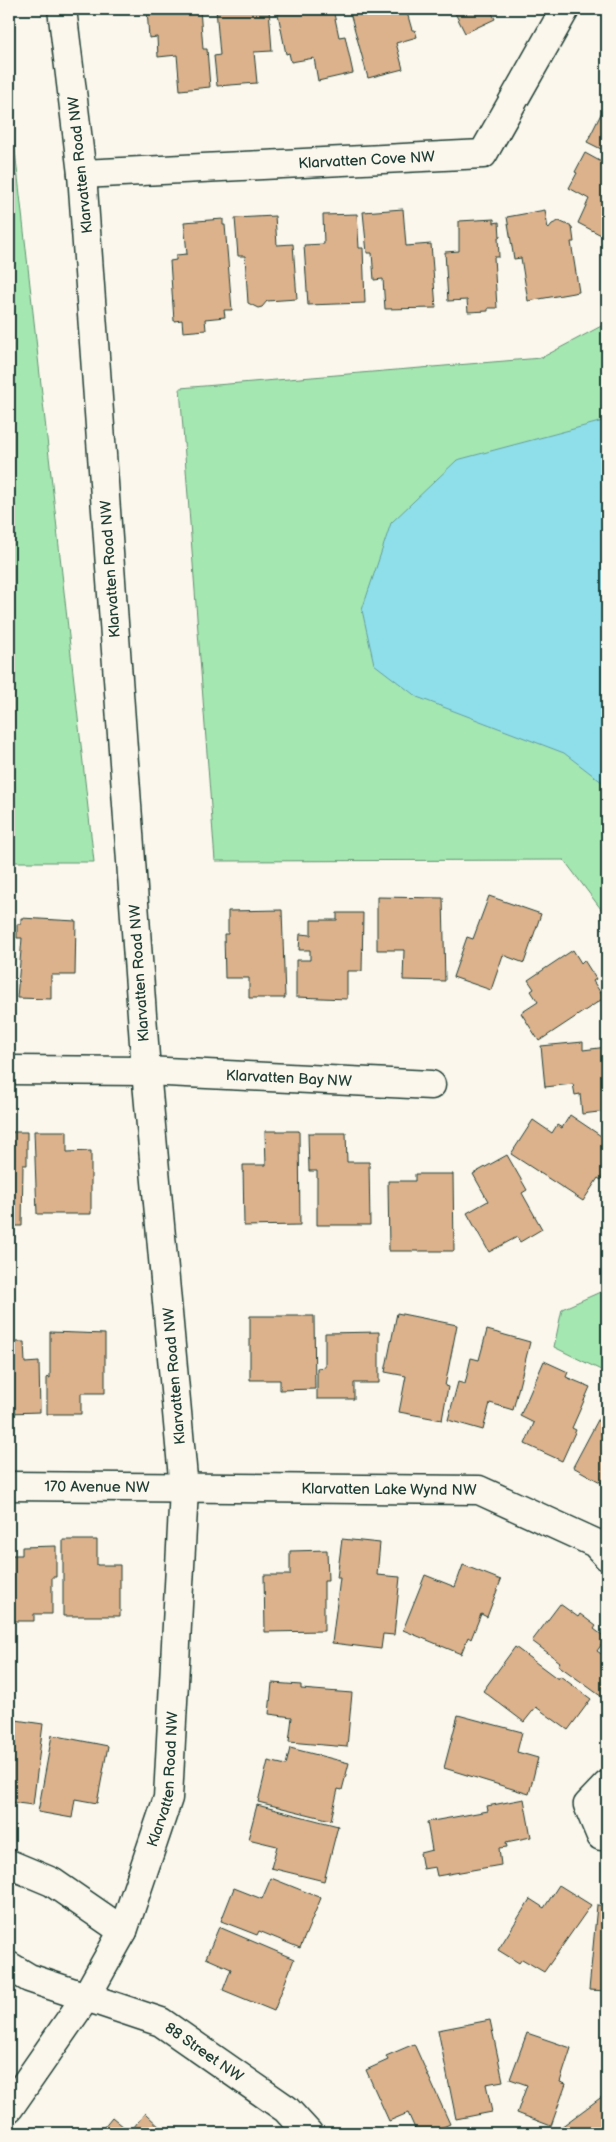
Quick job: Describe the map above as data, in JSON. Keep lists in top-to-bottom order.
{
  "streets": {
    "street": [
      "Klarvatten Cove NW",
      "Klarvatten Road NW",
      "Klarvatten Bay NW",
      "170 Avenue NW",
      "Klarvatten Lake Wynd NW",
      "88 Street NW"
    ]
  },
  "crossings": [
    ["Klarvatten Cove NW", "Klarvatten Road NW"],
    ["Klarvatten Road NW", "Klarvatten Bay NW"],
    ["Klarvatten Road NW", "170 Avenue NW"],
    ["Klarvatten Road NW", "Klarvatten Lake Wynd NW"],
    ["Klarvatten Road NW", "88 Street NW"],
    ["170 Avenue NW", "Klarvatten Lake Wynd NW"]
  ]
}
